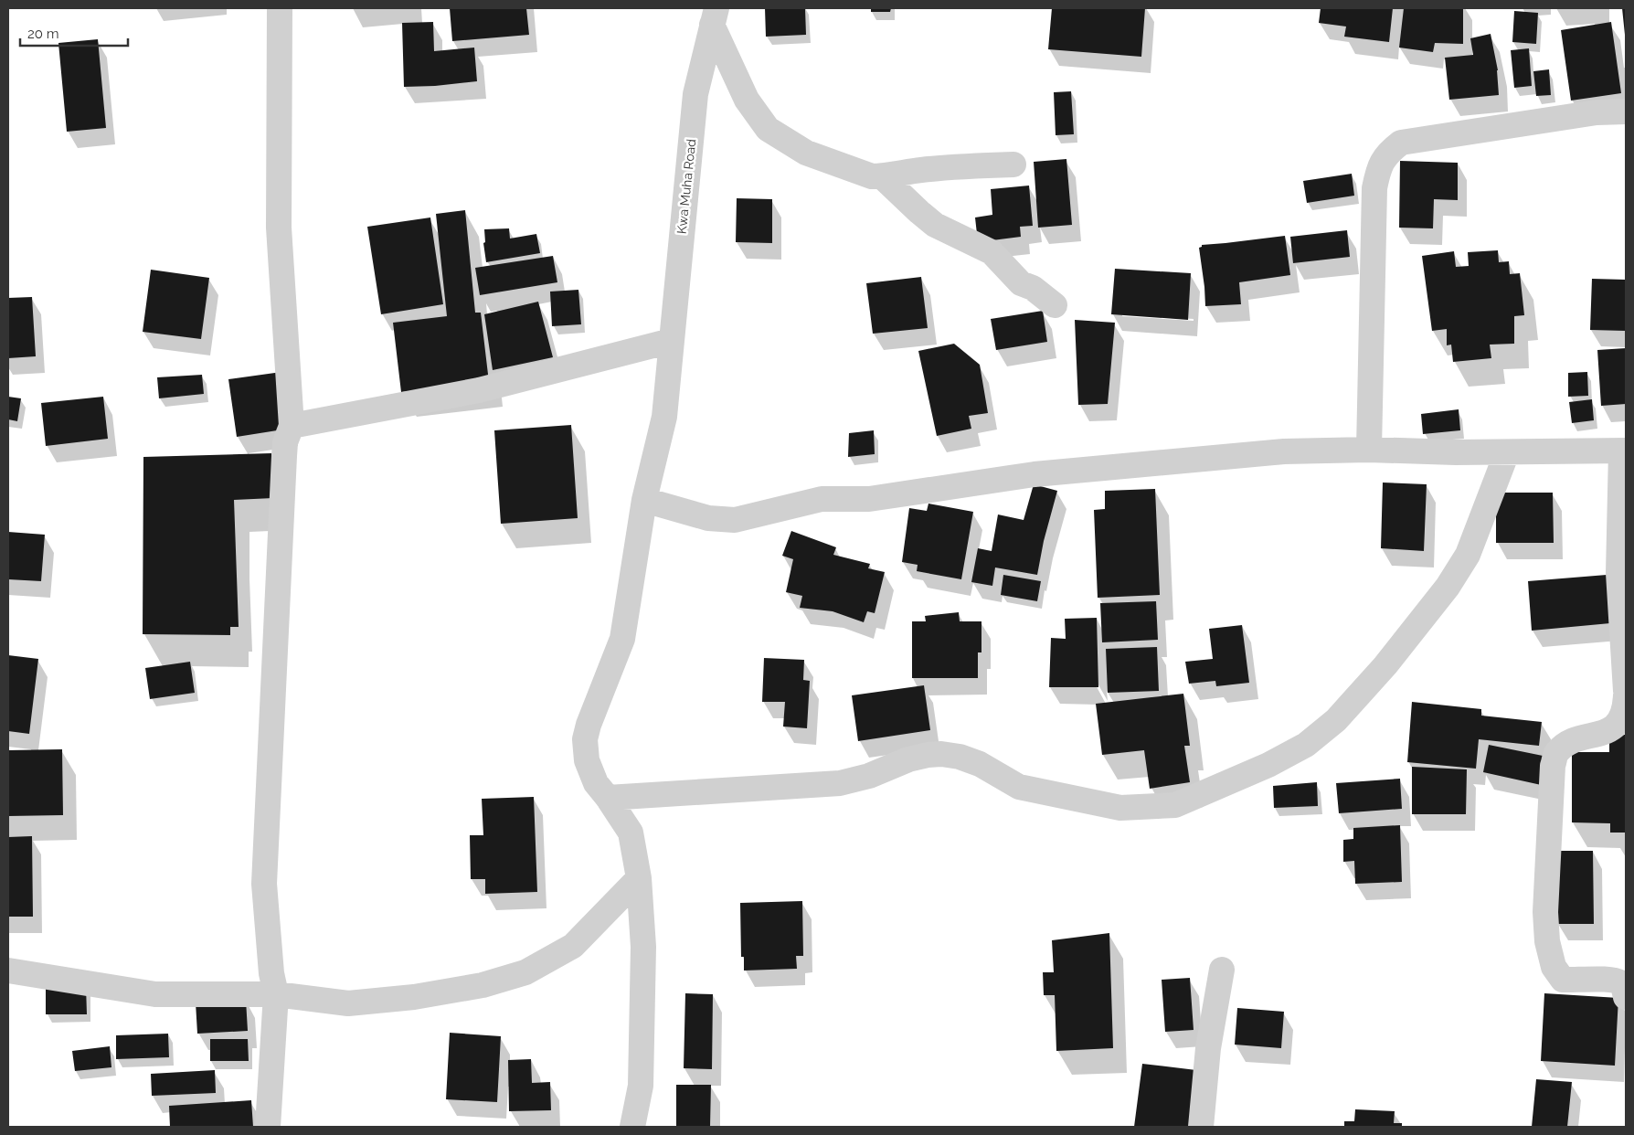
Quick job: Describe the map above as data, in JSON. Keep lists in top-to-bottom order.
{
  "streets": {
    "street": ["Kwa Muha Road"]
  },
  "scale_bar": "20 m"
}
